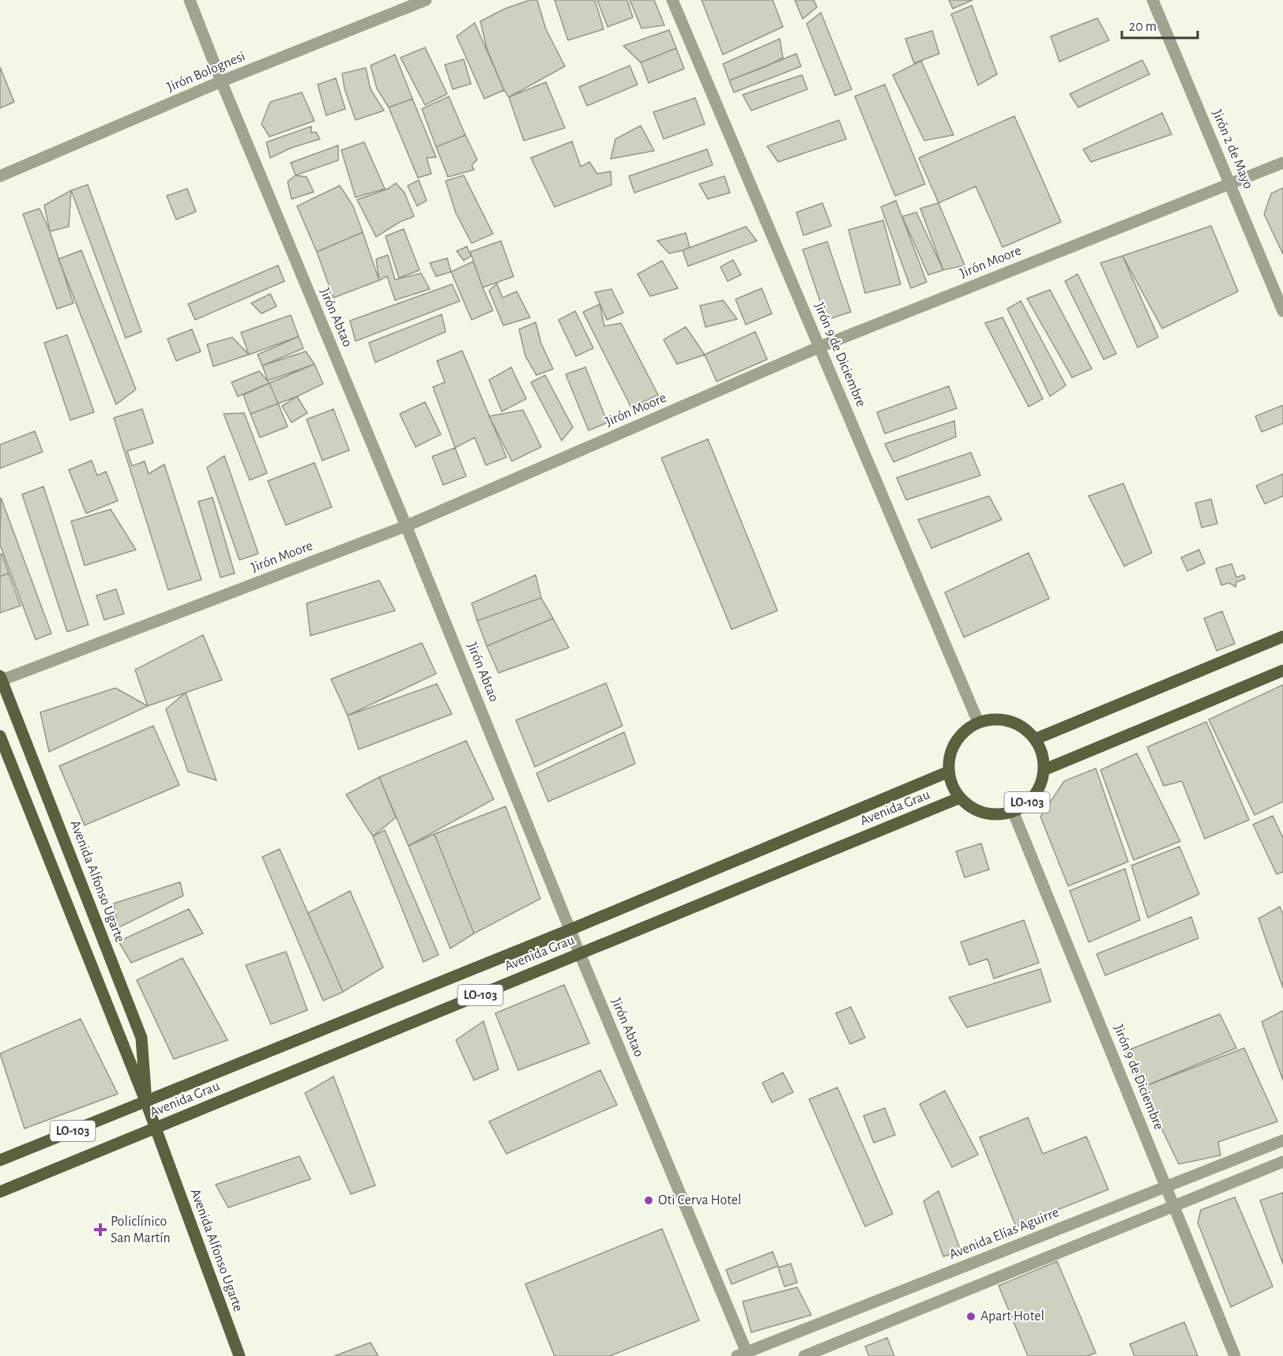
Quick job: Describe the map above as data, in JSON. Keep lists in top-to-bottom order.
{
  "streets": {
    "main road": ["LO-103", "Avenida Grau", "Avenida Alfonso Ugarte"],
    "street": [
      "Jirón Bolognesi",
      "Jirón 2 de Mayo",
      "Jirón Moore",
      "Jirón Abtao",
      "Jirón 9 de Diciembre",
      "Avenida Elías Aguirre"
    ]
  },
  "crossings": [
    ["Jirón Bolognesi", "Jirón Abtao"],
    ["Jirón 2 de Mayo", "Jirón Moore"],
    ["Jirón Moore", "Jirón Abtao"],
    ["Jirón Moore", "Jirón 9 de Diciembre"],
    ["Jirón Moore", "Avenida Alfonso Ugarte"],
    ["Jirón Abtao", "Avenida Grau"],
    ["Jirón Abtao", "Avenida Elías Aguirre"],
    ["Jirón 9 de Diciembre", "LO-103"],
    ["Jirón 9 de Diciembre", "Avenida Grau"],
    ["Jirón 9 de Diciembre", "Avenida Elías Aguirre"],
    ["LO-103", "Avenida Grau"],
    ["Avenida Grau", "Avenida Alfonso Ugarte"]
  ],
  "places": {
    "other": ["Oti Cerva Hotel", "Apart Hotel"],
    "health": ["Policlínico San Martín"]
  },
  "scale_bar": "20 m"
}
